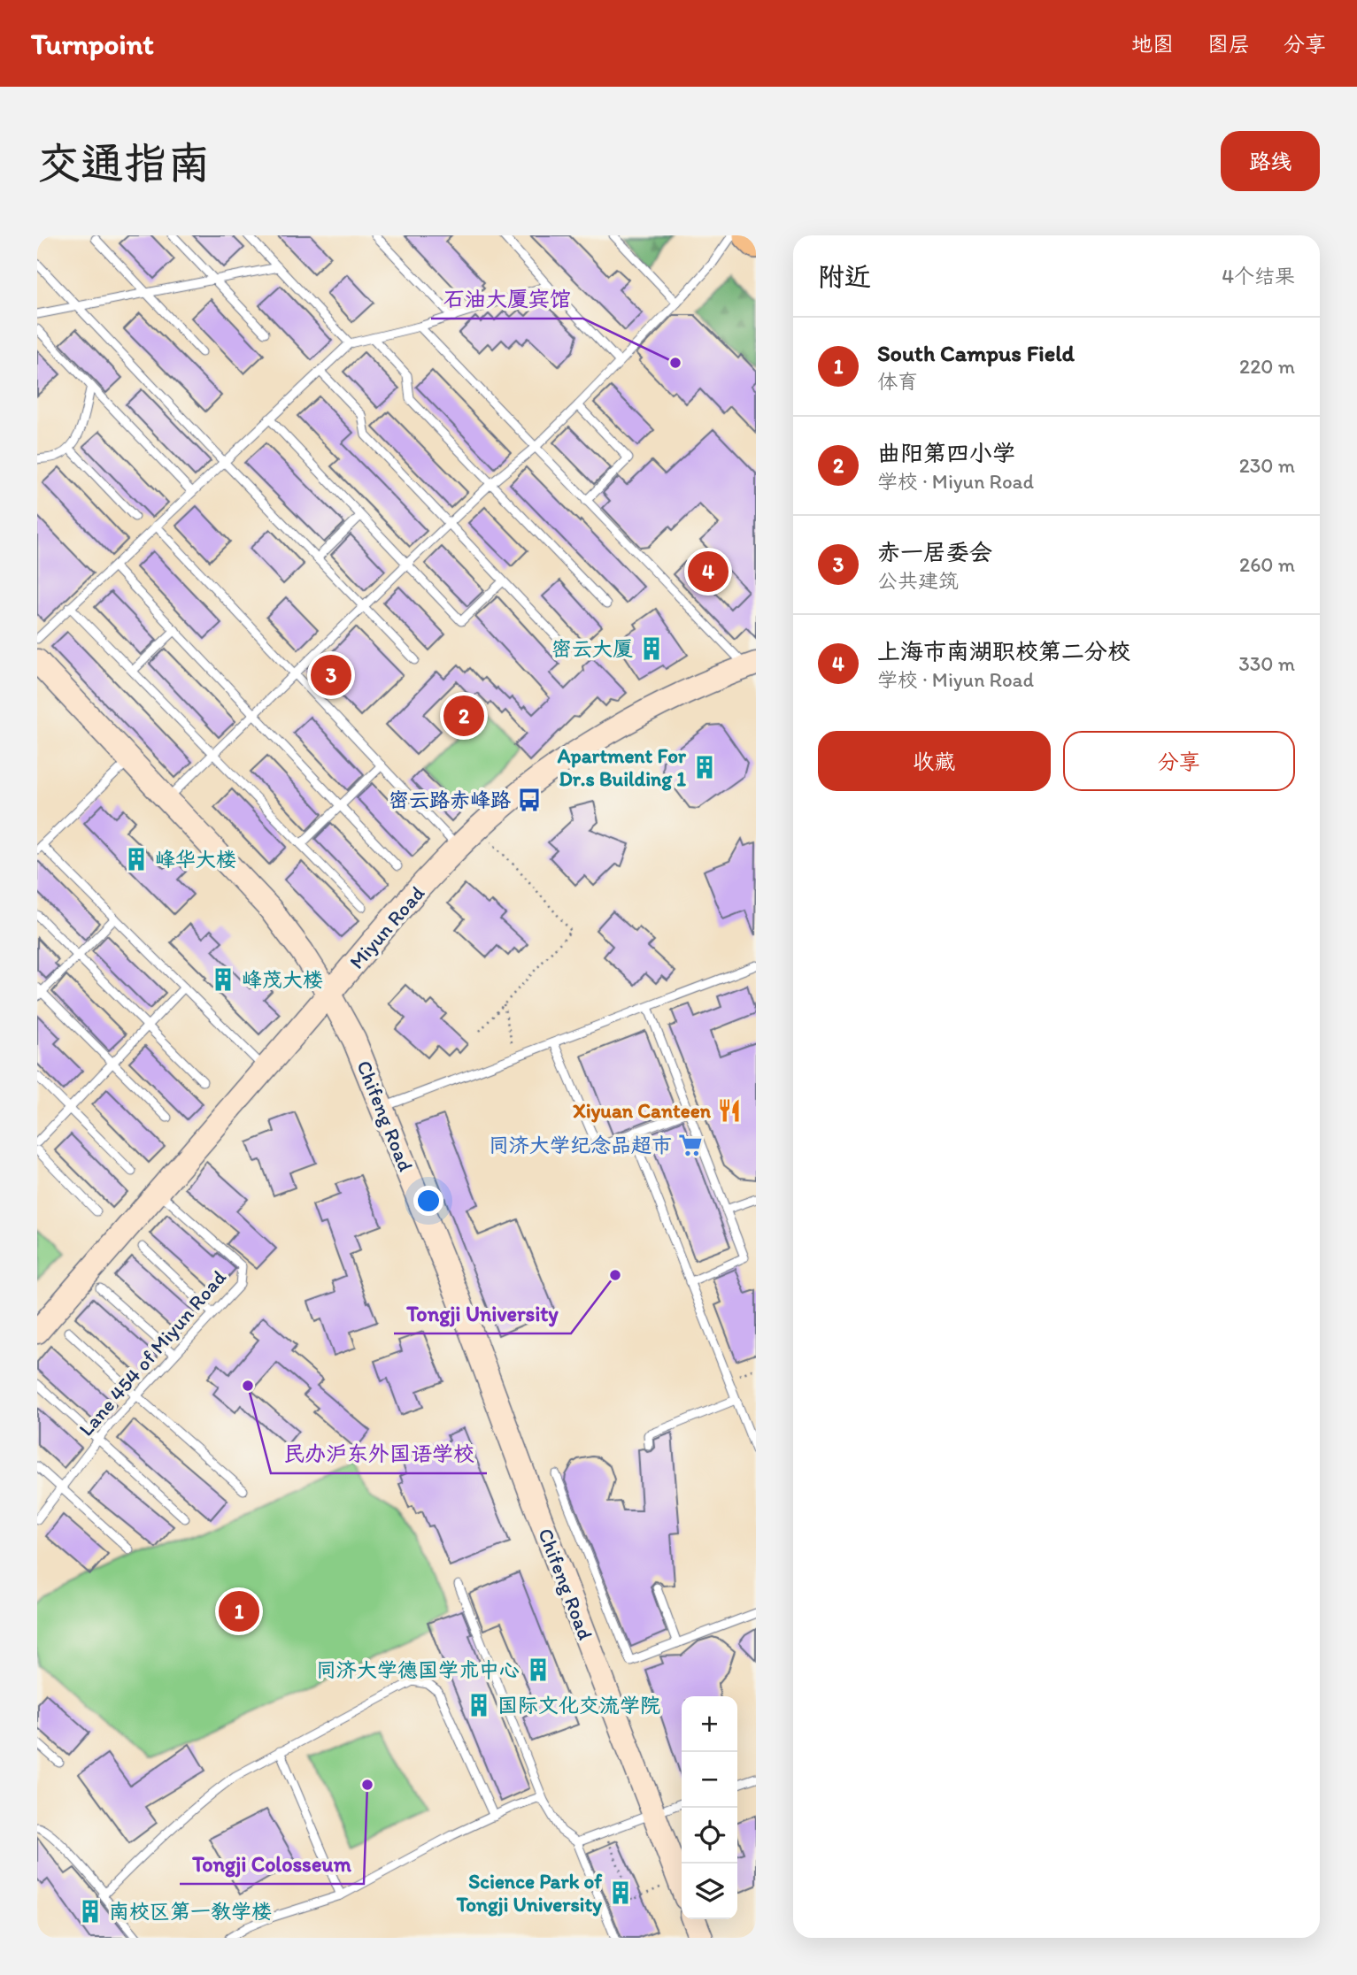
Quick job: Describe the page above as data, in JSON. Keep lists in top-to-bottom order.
{
  "streets": {
    "street": ["Miyun Road", "Chifeng Road"],
    "lane": ["Lane 454 of Miyun Road"]
  },
  "crossings": [
    ["Miyun Road", "Chifeng Road"],
    ["Miyun Road", "Lane 454 of Miyun Road"]
  ],
  "places": {
    "other": [
      "石油大厦宾馆",
      "Tongji University",
      "民办沪东外国语学校",
      "Tongji Colosseum"
    ],
    "building": [
      "密云大厦",
      "Apartment For Dr.s Building 1",
      "峰华大楼",
      "峰茂大楼",
      "同济大学德国学术中心",
      "国际文化交流学院",
      "Science Park of Tongji University",
      "南校区第一教学楼"
    ],
    "bus stop": ["密云路赤峰路"],
    "restaurant": ["Xiyuan Canteen"],
    "supermarket": ["同济大学纪念品超市"]
  },
  "page": {
    "header": "Turnpoint",
    "nav": ["地图", "图层", "分享"],
    "buttons": [
      "路线",
      ["收藏", "分享"]
    ],
    "title": "交通指南",
    "heading": ["附近", "4个结果"],
    "list": [
      {
        "mark": "1",
        "name": "South Campus Field",
        "note": "体育",
        "value": "220 m"
      },
      {
        "mark": "2",
        "name": "曲阳第四小学",
        "note": "学校 · Miyun Road",
        "value": "230 m"
      },
      {
        "mark": "3",
        "name": "赤一居委会",
        "note": "公共建筑",
        "value": "260 m"
      },
      {
        "mark": "4",
        "name": "上海市南湖职校第二分校",
        "note": "学校 · Miyun Road",
        "value": "330 m"
      }
    ],
    "pins": [
      "4",
      "3",
      "2",
      "1"
    ],
    "map_buttons": ["+", "−"]
  }
}
